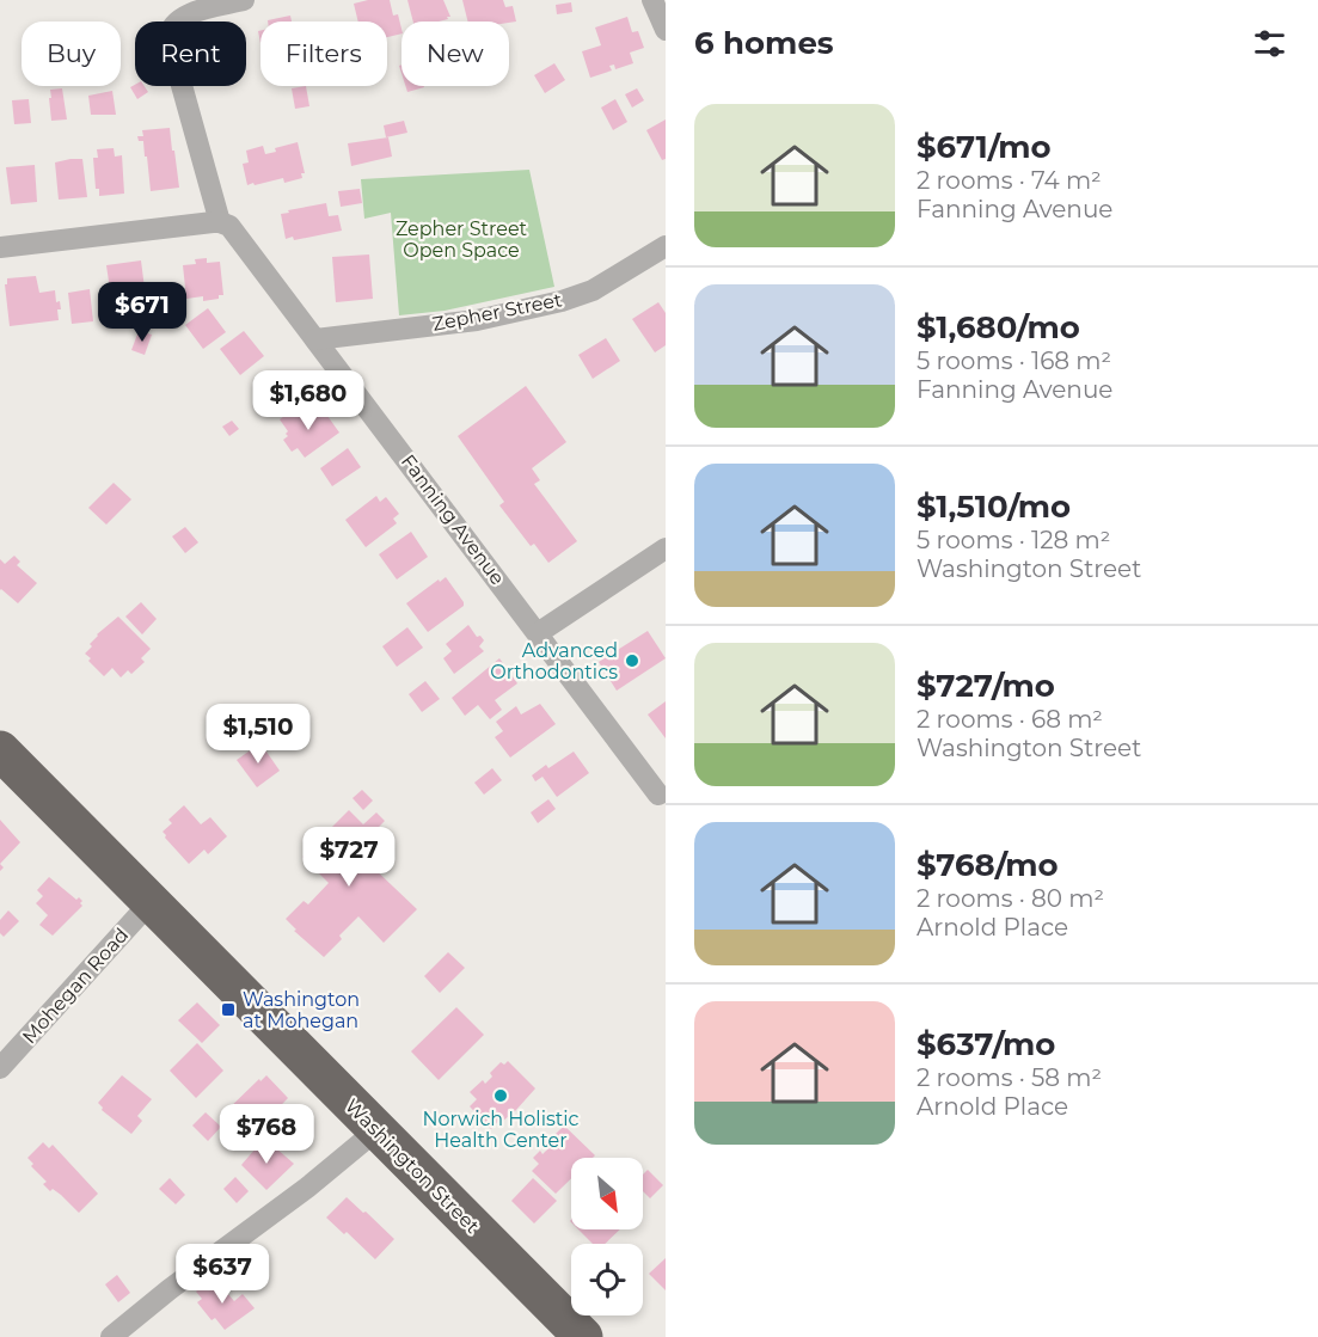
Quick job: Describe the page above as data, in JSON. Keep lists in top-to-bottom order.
{
  "streets": {
    "highway": ["Washington Street"],
    "street": ["Zepher Street", "Fanning Avenue", "Mohegan Road"]
  },
  "crossings": [
    ["Zepher Street", "Fanning Avenue"],
    ["Mohegan Road", "Washington Street"]
  ],
  "parks": ["Zepher Street Open Space"],
  "places": {
    "other": ["Advanced Orthodontics", "Norwich Holistic Health Center"],
    "transit": ["Washington at Mohegan"]
  },
  "north": "bottom right",
  "page": {
    "heading": "6 homes",
    "chip": [
      "Buy",
      "Rent",
      "Filters",
      "New"
    ],
    "list": [
      {
        "name": "$671/mo",
        "note": "2 rooms · 74 m² · Fanning Avenue"
      },
      {
        "name": "$1,680/mo",
        "note": "5 rooms · 168 m² · Fanning Avenue"
      },
      {
        "name": "$1,510/mo",
        "note": "5 rooms · 128 m² · Washington Street"
      },
      {
        "name": "$727/mo",
        "note": "2 rooms · 68 m² · Washington Street"
      },
      {
        "name": "$768/mo",
        "note": "2 rooms · 80 m² · Arnold Place"
      },
      {
        "name": "$637/mo",
        "note": "2 rooms · 58 m² · Arnold Place"
      }
    ],
    "price": [
      "$671",
      "$1,680",
      "$1,510",
      "$727",
      "$768",
      "$637"
    ]
  }
}
